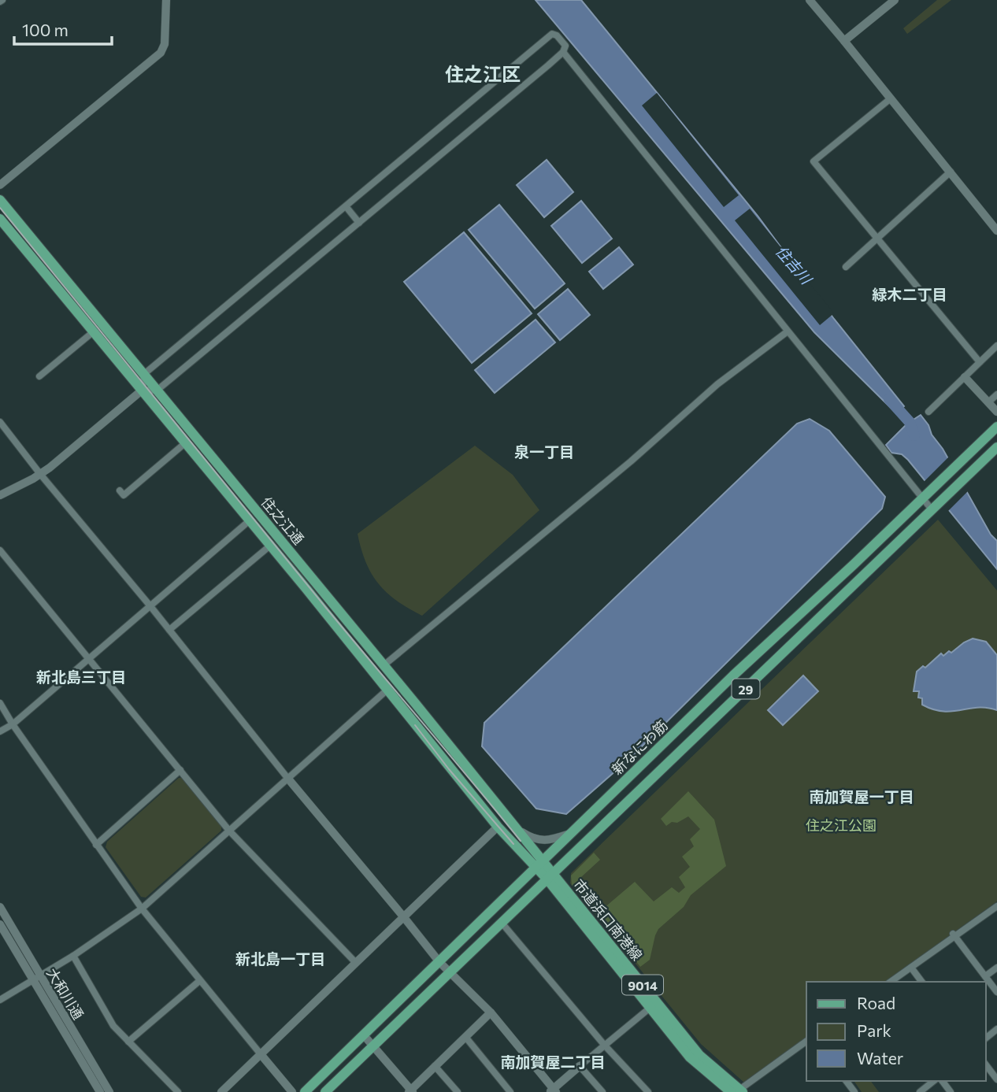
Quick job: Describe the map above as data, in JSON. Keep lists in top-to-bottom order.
{
  "streets": {
    "main road": [
      "住之江通",
      "29",
      "新なにわ筋",
      "市道浜口南港線",
      "9014"
    ],
    "street": ["大和川通"]
  },
  "crossings": [
    ["住之江通", "新なにわ筋"],
    ["住之江通", "市道浜口南港線"],
    ["29", "市道浜口南港線"],
    ["新なにわ筋", "市道浜口南港線"]
  ],
  "districts": [
    "住之江区",
    "緑木二丁目",
    "泉一丁目",
    "新北島三丁目",
    "南加賀屋一丁目",
    "新北島一丁目",
    "南加賀屋二丁目"
  ],
  "water": ["住吉川"],
  "parks": ["住之江公園"],
  "legend": ["Road", "Park", "Water"],
  "scale_bar": "100 m"
}
